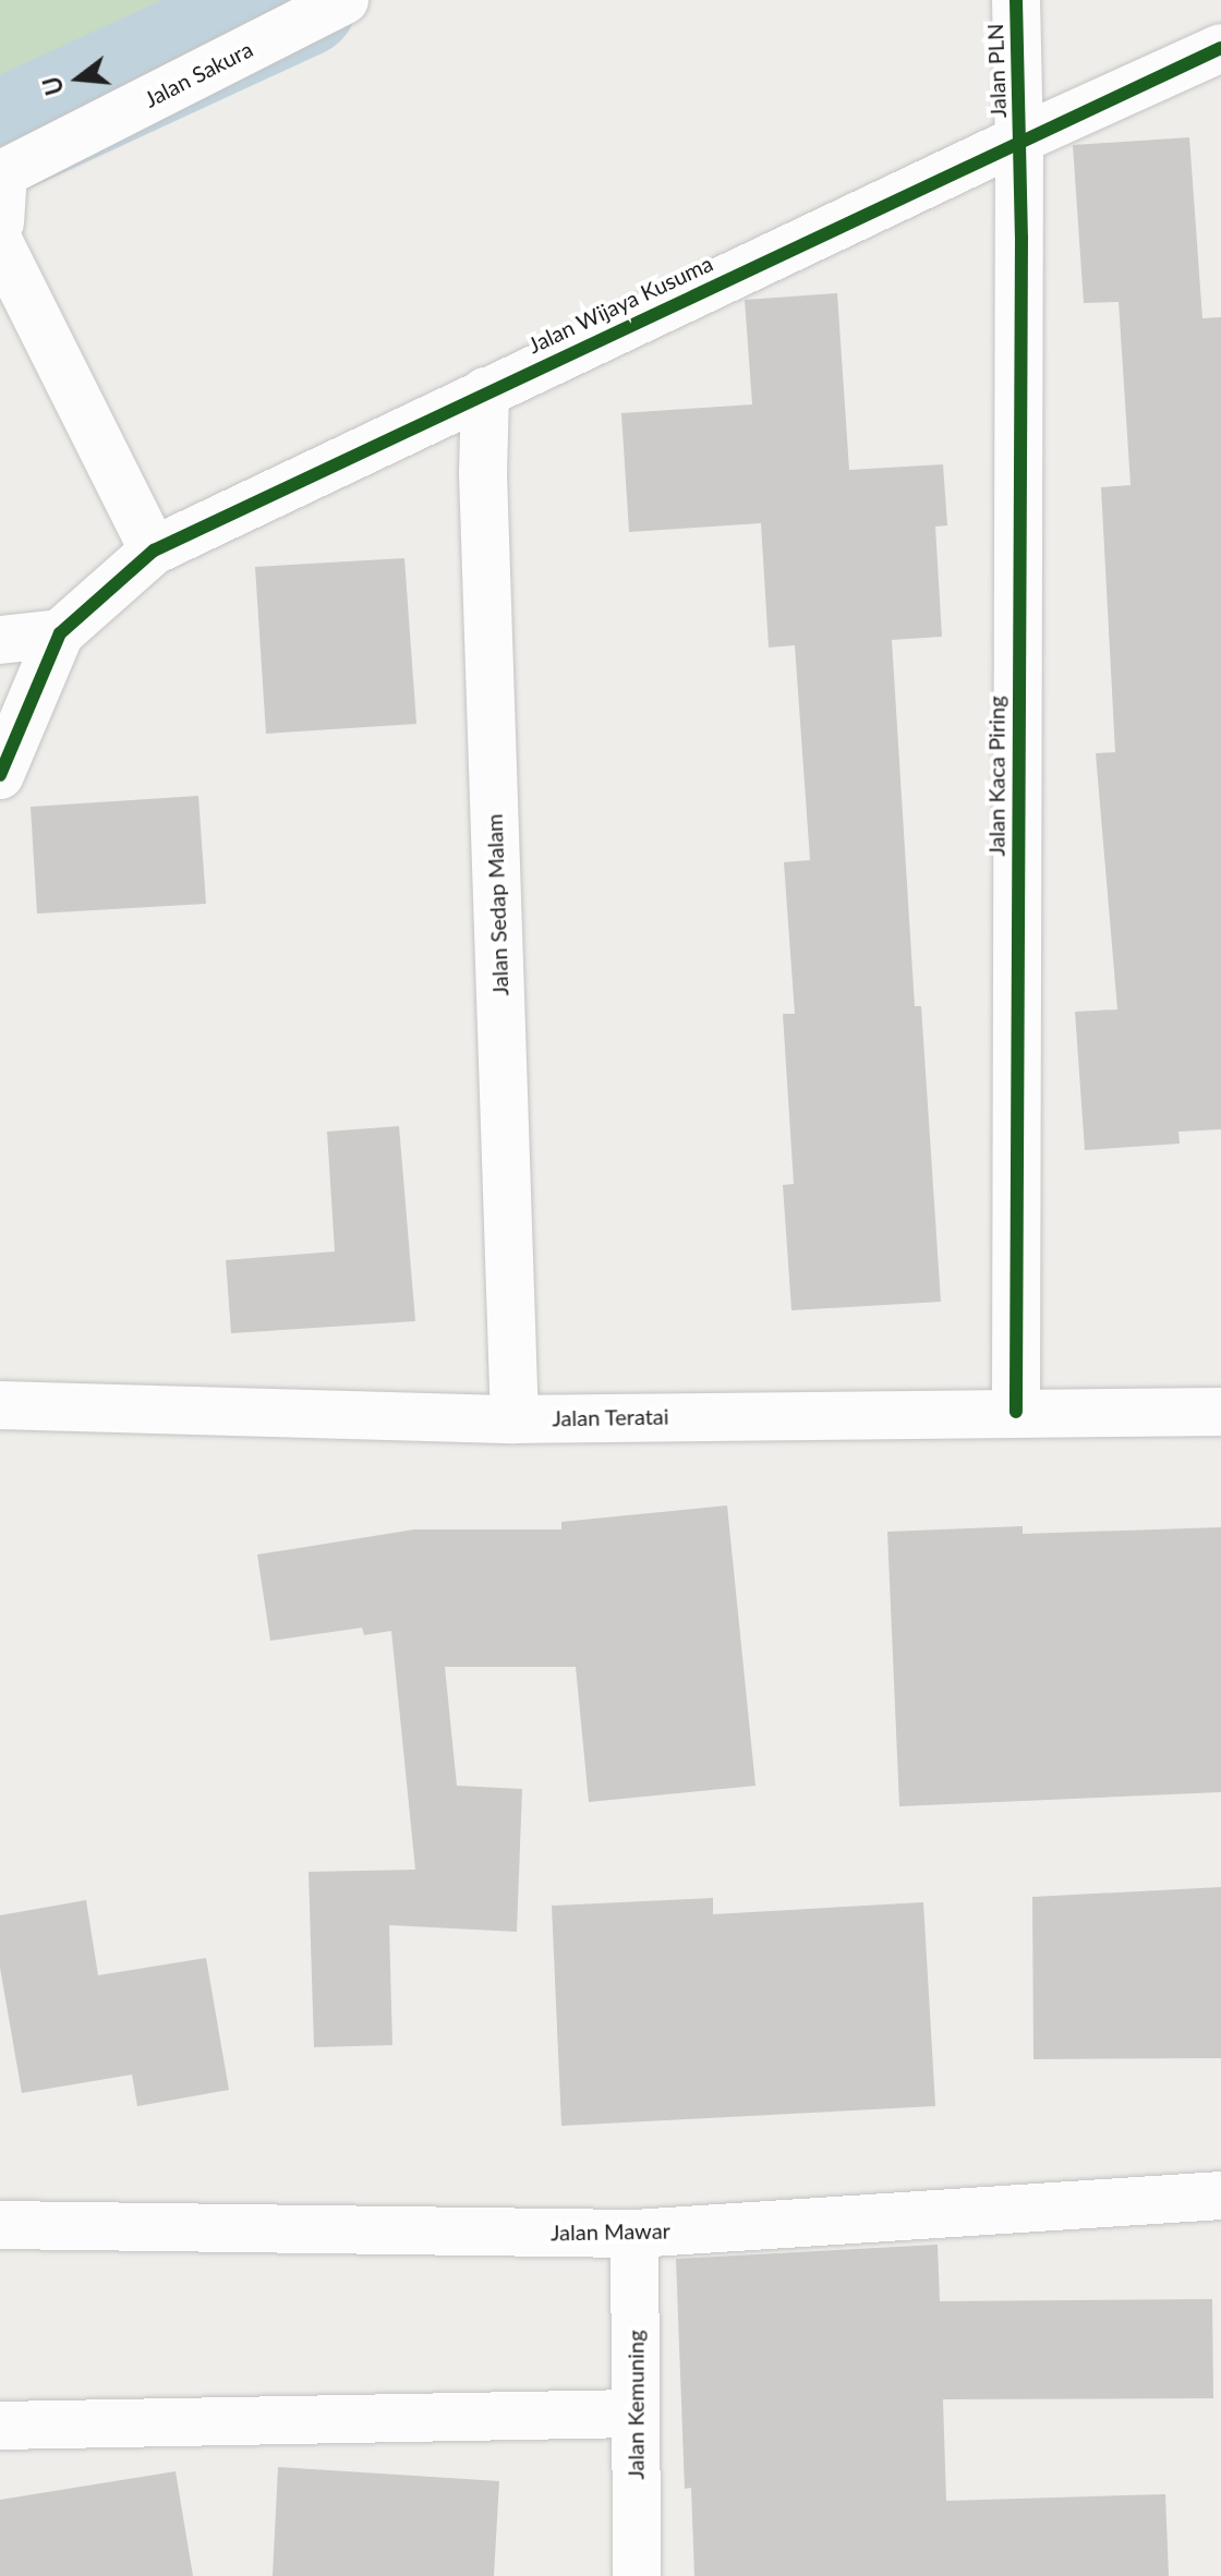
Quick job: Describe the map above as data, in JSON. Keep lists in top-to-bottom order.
{
  "streets": {
    "street": [
      "Jalan PLN",
      "Jalan Sakura",
      "Jalan Wijaya Kusuma",
      "Jalan Kaca Piring",
      "Jalan Sedap Malam",
      "Jalan Teratai",
      "Jalan Mawar",
      "Jalan Kemuning"
    ]
  },
  "crossings": [
    ["Jalan PLN", "Jalan Wijaya Kusuma"],
    ["Jalan PLN", "Jalan Kaca Piring"],
    ["Jalan Wijaya Kusuma", "Jalan Kaca Piring"],
    ["Jalan Wijaya Kusuma", "Jalan Sedap Malam"],
    ["Jalan Kaca Piring", "Jalan Teratai"],
    ["Jalan Sedap Malam", "Jalan Teratai"],
    ["Jalan Mawar", "Jalan Kemuning"]
  ],
  "north": "left"
}
